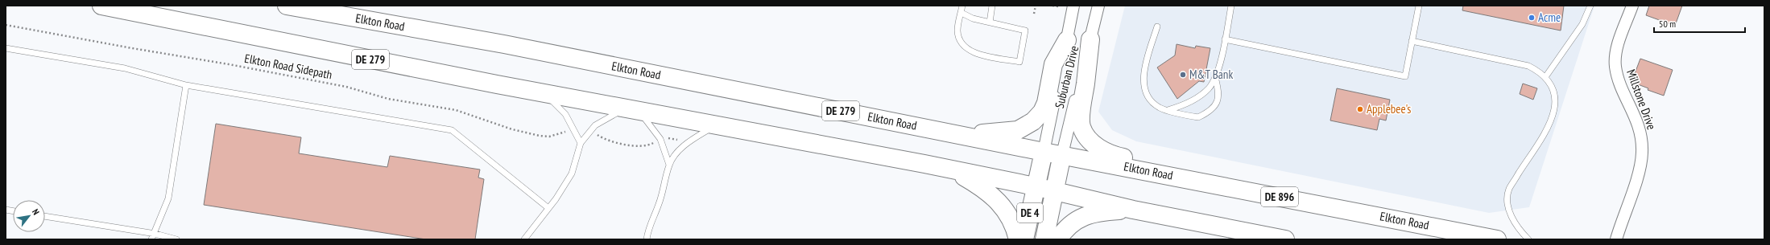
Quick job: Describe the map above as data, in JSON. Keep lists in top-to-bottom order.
{
  "streets": {
    "main road": [
      "Elkton Road",
      "DE 279",
      "DE 896",
      "DE 4"
    ],
    "street": ["Suburban Drive", "Millstone Drive"],
    "path": ["Elkton Road Sidepath"]
  },
  "crossings": [
    ["Elkton Road", "Suburban Drive"],
    ["Elkton Road", "DE 4"],
    ["DE 279", "DE 4"],
    ["Suburban Drive", "DE 4"]
  ],
  "places": ["Acme", "M&T Bank", "Applebee's"],
  "scale_bar": "50 m",
  "north": "top right"
}
